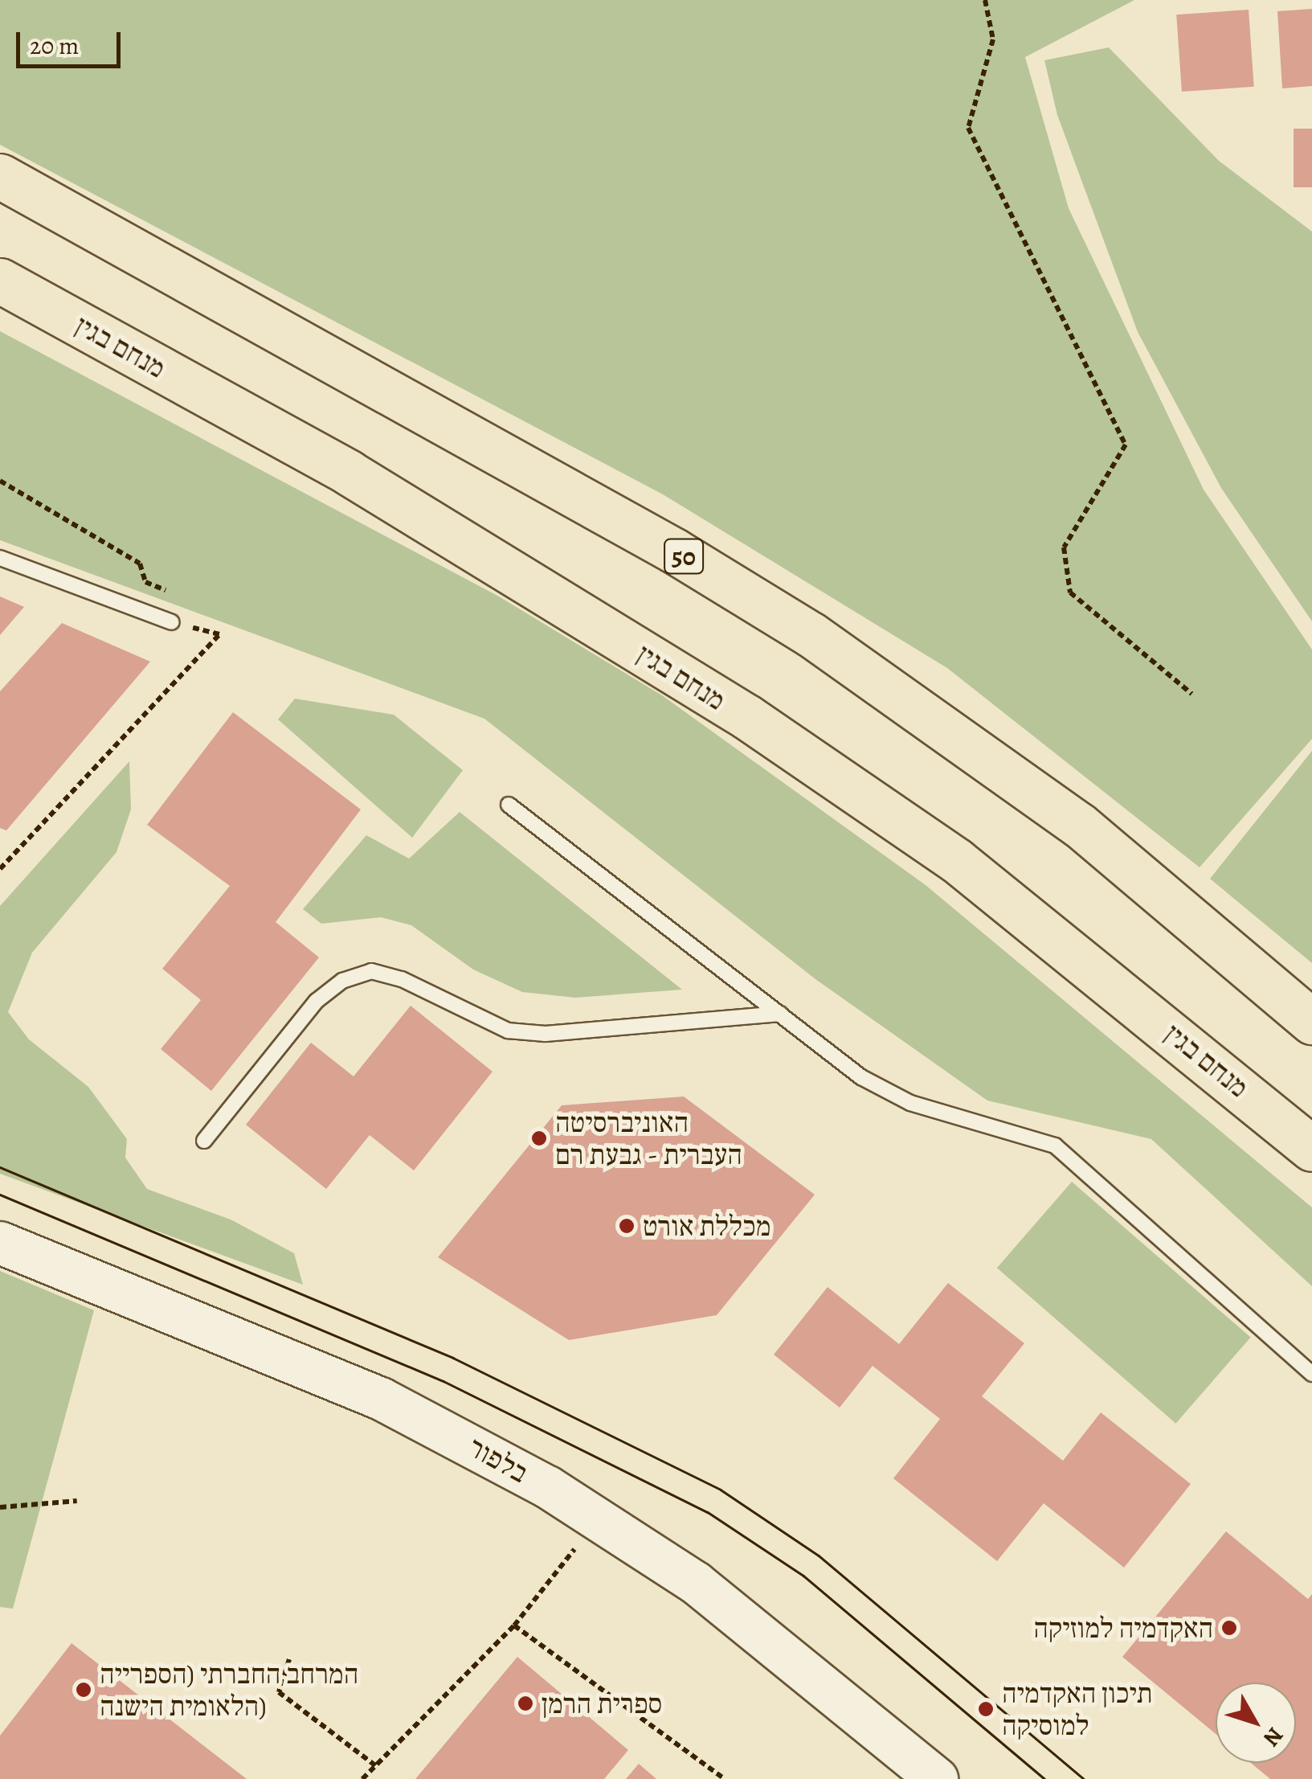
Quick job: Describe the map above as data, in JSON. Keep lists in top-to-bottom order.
{
  "streets": {
    "highway": ["מנחם בגין", "50"],
    "street": ["בלפור"]
  },
  "places": [
    "האוניברסיטה העברית - גבעת רם",
    "מכללת אורט",
    "האקדמיה למוזיקה",
    "המרחב החברתי (הספרייה הלאומית הישנה)",
    "ספרית הרמן",
    "תיכון האקדמיה למוסיקה"
  ],
  "scale_bar": "20 m",
  "north": "bottom right"
}
